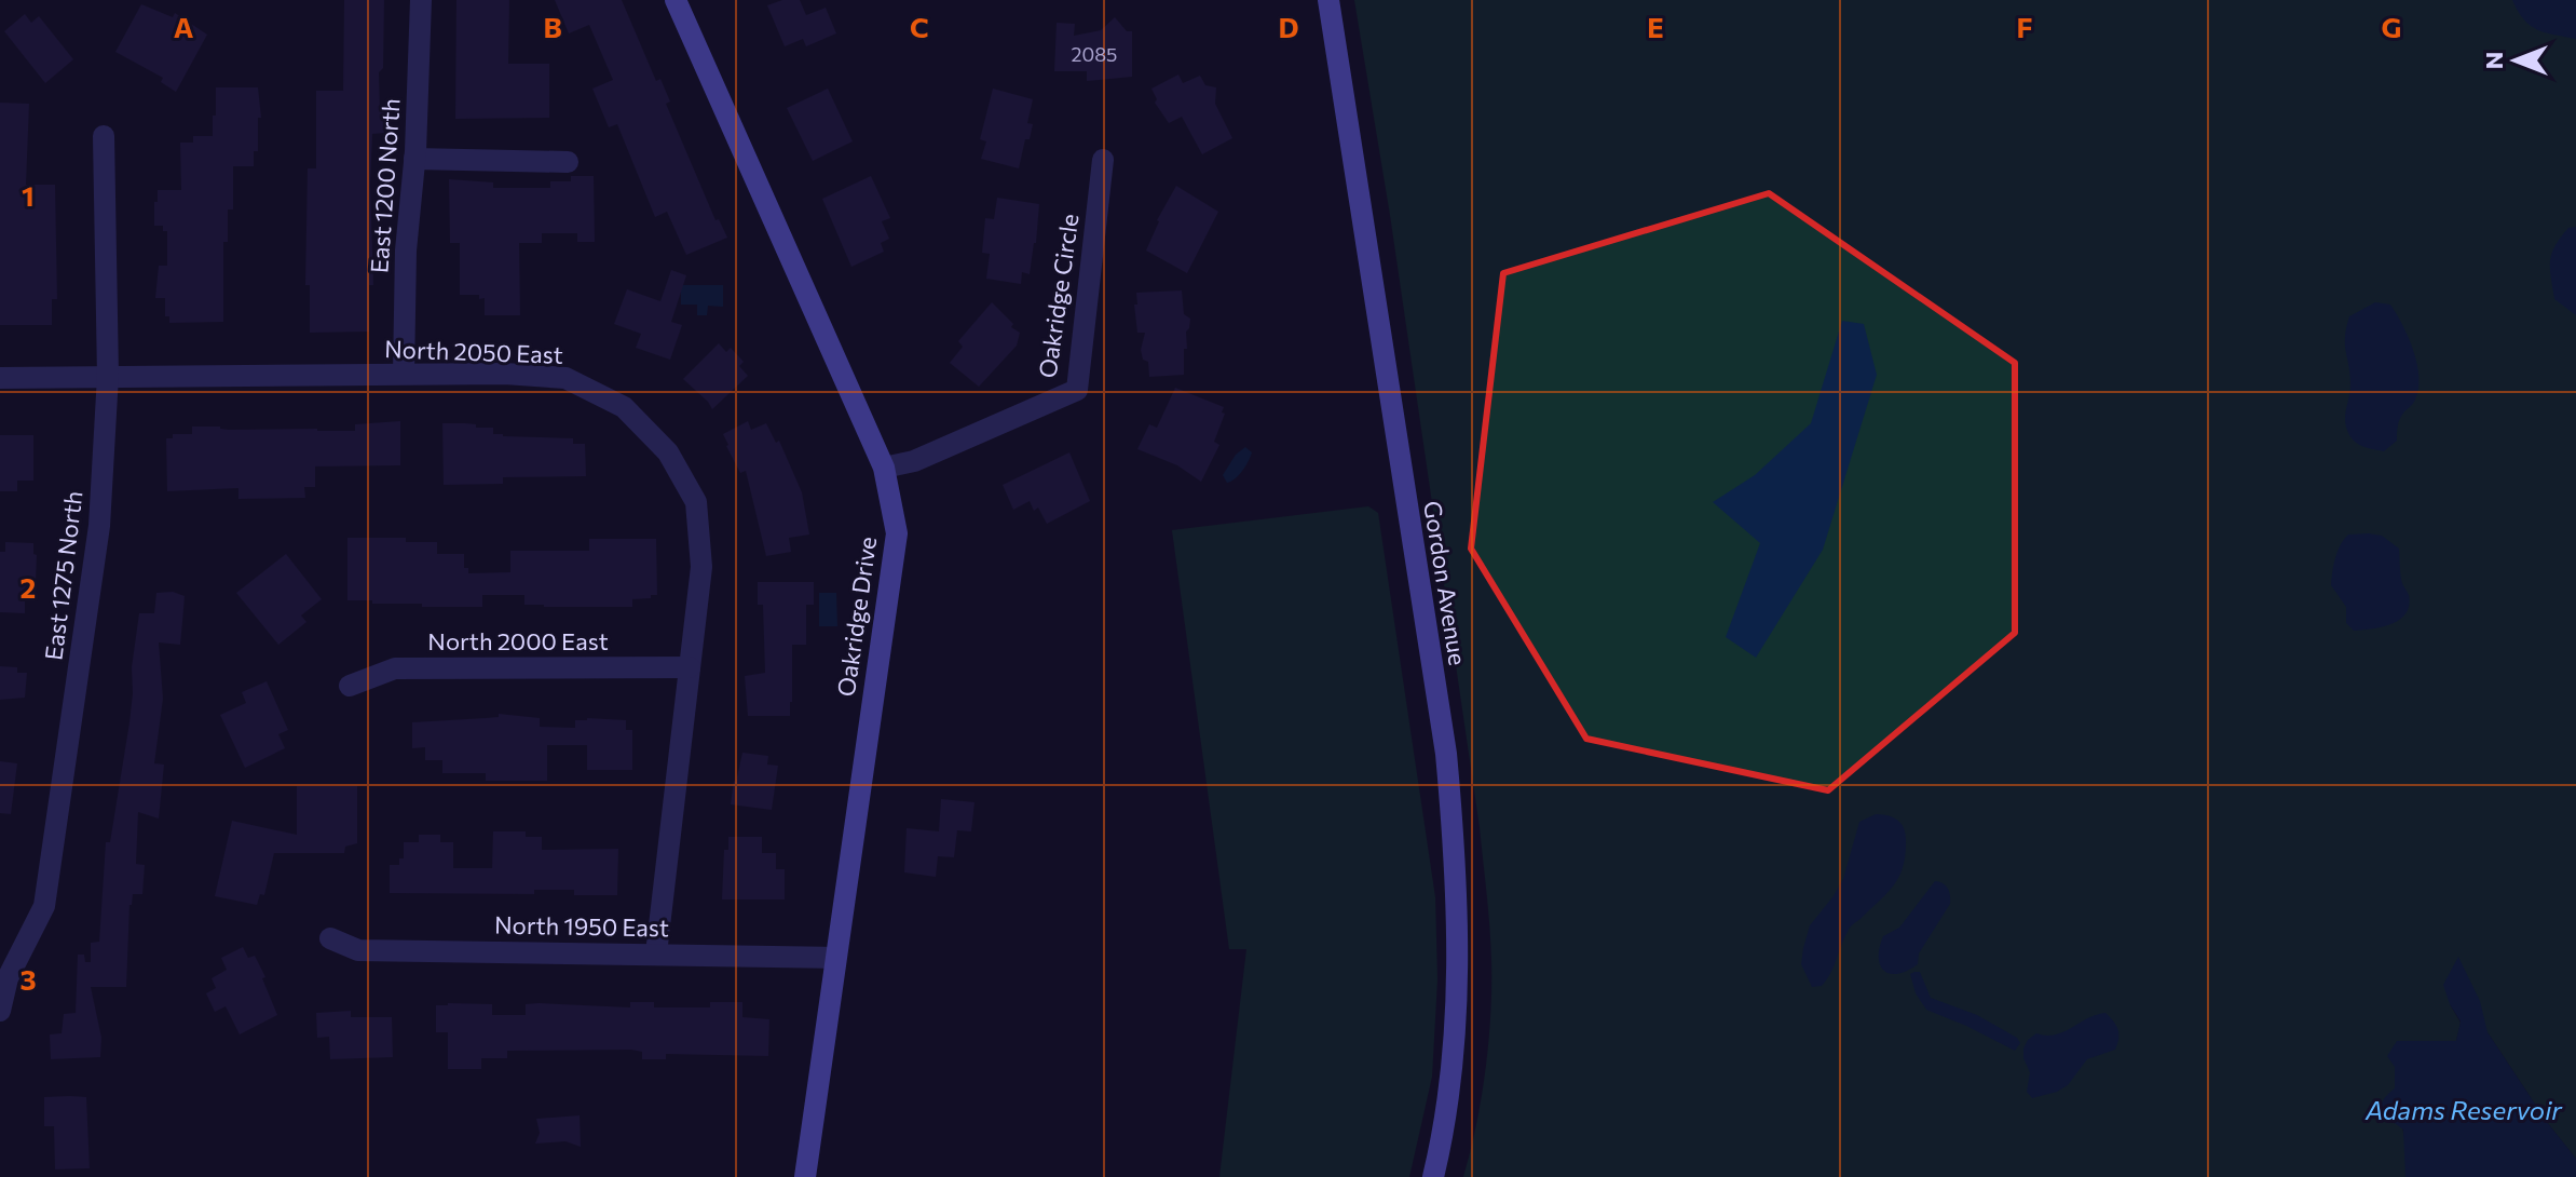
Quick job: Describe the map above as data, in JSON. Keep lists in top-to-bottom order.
{
  "streets": {
    "street": [
      "East 1200 North",
      "Oakridge Circle",
      "North 2050 East",
      "East 1275 North",
      "Gordon Avenue",
      "Oakridge Drive",
      "North 2000 East",
      "North 1950 East"
    ]
  },
  "crossings": [
    ["East 1200 North", "North 2050 East"],
    ["Oakridge Circle", "Oakridge Drive"],
    ["North 2050 East", "East 1275 North"],
    ["North 2050 East", "North 2000 East"],
    ["North 2050 East", "North 1950 East"],
    ["Oakridge Drive", "North 1950 East"]
  ],
  "water": ["Adams Reservoir"],
  "house_numbers": ["2085"],
  "north": "left",
  "grid": {
    "columns": [
      "A",
      "B",
      "C",
      "D",
      "E",
      "F",
      "G"
    ],
    "rows": ["1", "2", "3"]
  }
}
